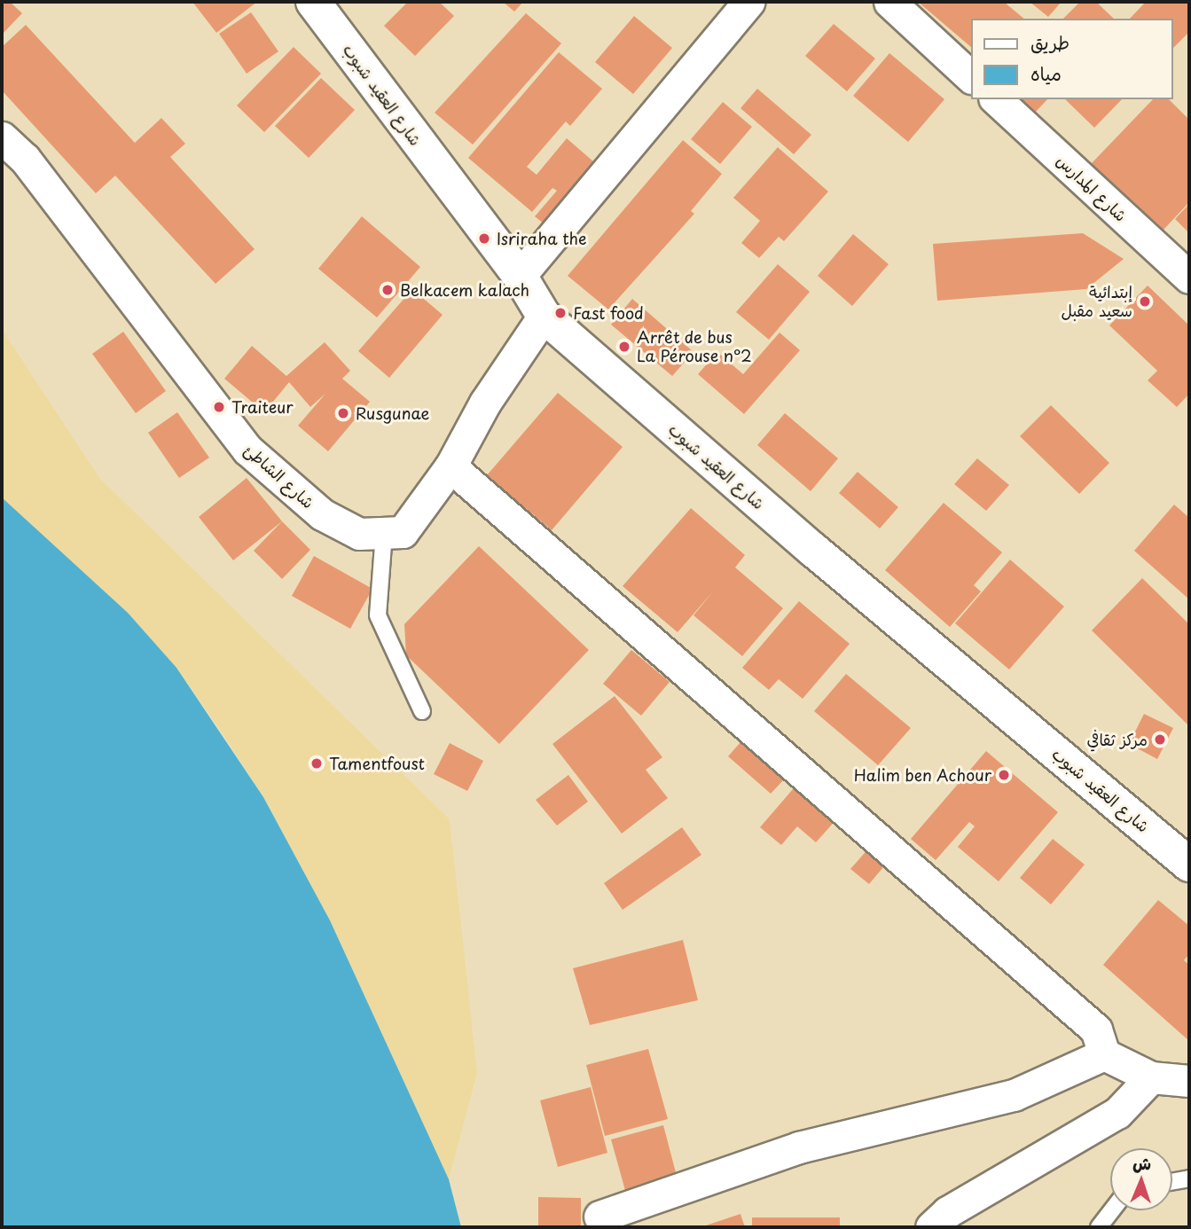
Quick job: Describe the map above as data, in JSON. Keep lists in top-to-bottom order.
{
  "streets": {
    "main road": ["شارع العقيد شبوب"],
    "street": ["شارع المدارس", "شارع الشاطئ"]
  },
  "crossings": [
    ["شارع العقيد شبوب", "شارع الشاطئ"]
  ],
  "places": [
    "Isriraha the",
    "Belkacem kalach",
    "إبتدائية سعيد مقبل",
    "Fast food",
    "Arrêt de bus La Pérouse n°2",
    "Traiteur",
    "Rusgunae",
    "مركز ثقافي",
    "Tamentfoust",
    "Halim ben Achour"
  ],
  "legend": ["طريق", "مياه"],
  "north": "top"
}
